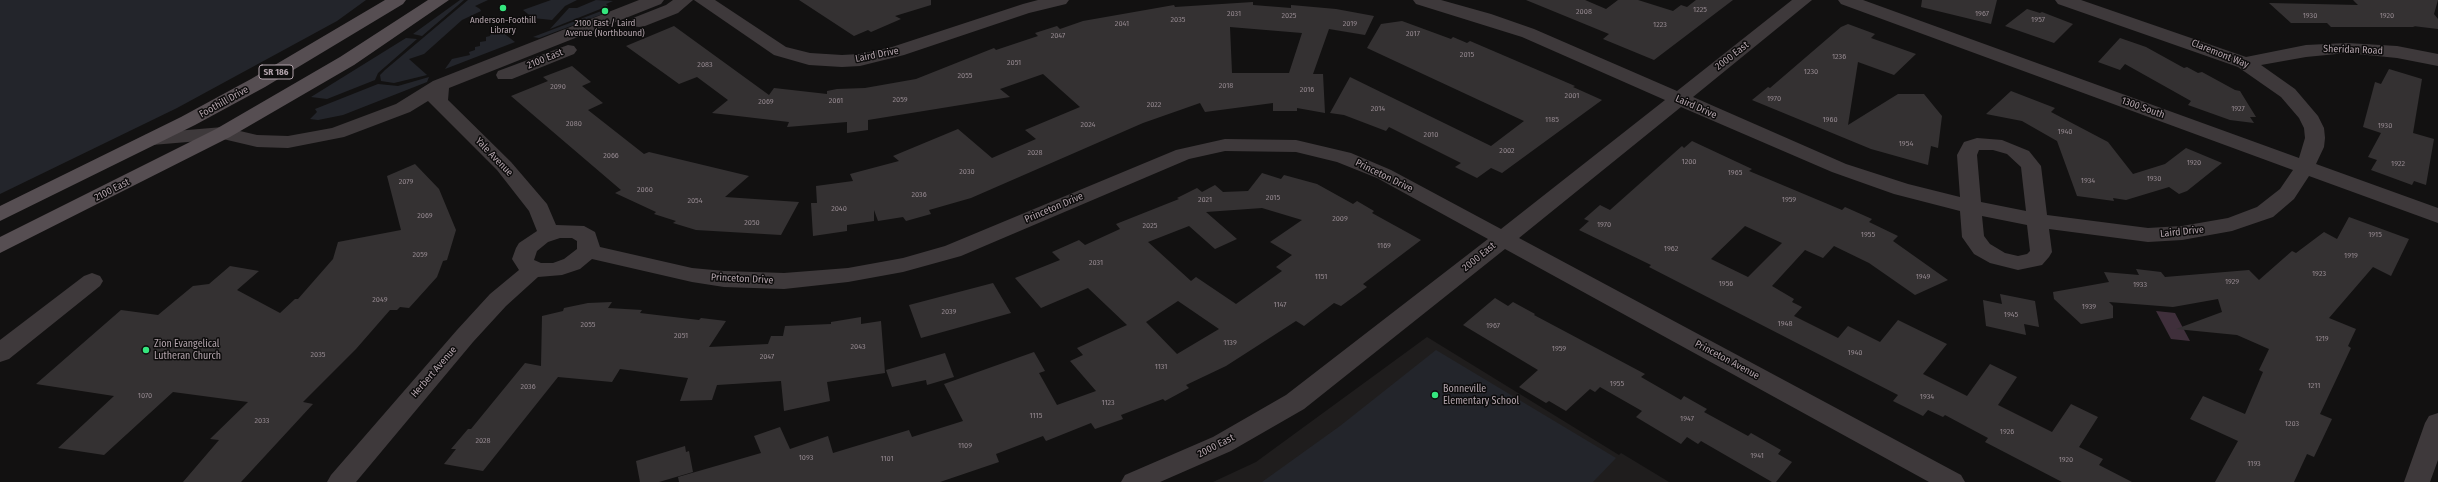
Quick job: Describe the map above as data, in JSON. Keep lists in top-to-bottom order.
{
  "streets": {
    "main road": ["2100 East", "SR 186", "Foothill Drive"],
    "street": [
      "Sheridan Road",
      "Claremont Way",
      "Laird Drive",
      "2000 East",
      "1300 South",
      "Yale Avenue",
      "Princeton Drive",
      "Princeton Avenue",
      "Herbert Avenue"
    ]
  },
  "crossings": [
    ["Sheridan Road", "Claremont Way"],
    ["Claremont Way", "Laird Drive"],
    ["Claremont Way", "1300 South"],
    ["Laird Drive", "2000 East"],
    ["Laird Drive", "1300 South"],
    ["2000 East", "Princeton Drive"],
    ["2000 East", "Princeton Avenue"],
    ["2100 East", "SR 186"],
    ["2100 East", "Foothill Drive"],
    ["2100 East", "Yale Avenue"],
    ["Princeton Drive", "Princeton Avenue"]
  ],
  "places": [
    "Anderson-Foothill Library",
    "2100 East / Laird Avenue (Northbound)",
    "Zion Evangelical Lutheran Church",
    "Bonneville Elementary School"
  ],
  "house_numbers": [
    "1225",
    "2008",
    "2031",
    "1967",
    "2025",
    "1930",
    "1920",
    "2035",
    "1957",
    "2041",
    "2019",
    "1223",
    "2017",
    "2047",
    "2015",
    "1236",
    "2051",
    "2083",
    "1230",
    "2055",
    "2018",
    "2090",
    "2016",
    "2001",
    "1970",
    "2059",
    "2061",
    "2069",
    "2022",
    "2014",
    "1927",
    "1185",
    "1960",
    "2080",
    "2024",
    "1930",
    "1940",
    "2010",
    "1954",
    "2002",
    "2028",
    "2066",
    "1200",
    "1920",
    "1922",
    "2030",
    "1965",
    "1930",
    "1934",
    "2079",
    "2060",
    "2036",
    "2015",
    "2021",
    "1959",
    "2054",
    "2040",
    "2069",
    "2009",
    "2050",
    "1970",
    "2025",
    "1955",
    "1915",
    "1169",
    "1962",
    "2059",
    "1919",
    "2031",
    "1923",
    "1151",
    "1949",
    "1929",
    "1956",
    "1933",
    "2049",
    "1147",
    "1939",
    "2039",
    "1945",
    "1948",
    "2055",
    "1967",
    "2051",
    "1219",
    "1139",
    "2043",
    "1959",
    "1940",
    "2035",
    "2047",
    "1131",
    "1955",
    "1211",
    "2036",
    "1070",
    "1934",
    "1123",
    "1115",
    "1947",
    "2033",
    "1203",
    "1926",
    "2028",
    "1109",
    "1941",
    "1093",
    "1101",
    "1920",
    "1193"
  ]
}
